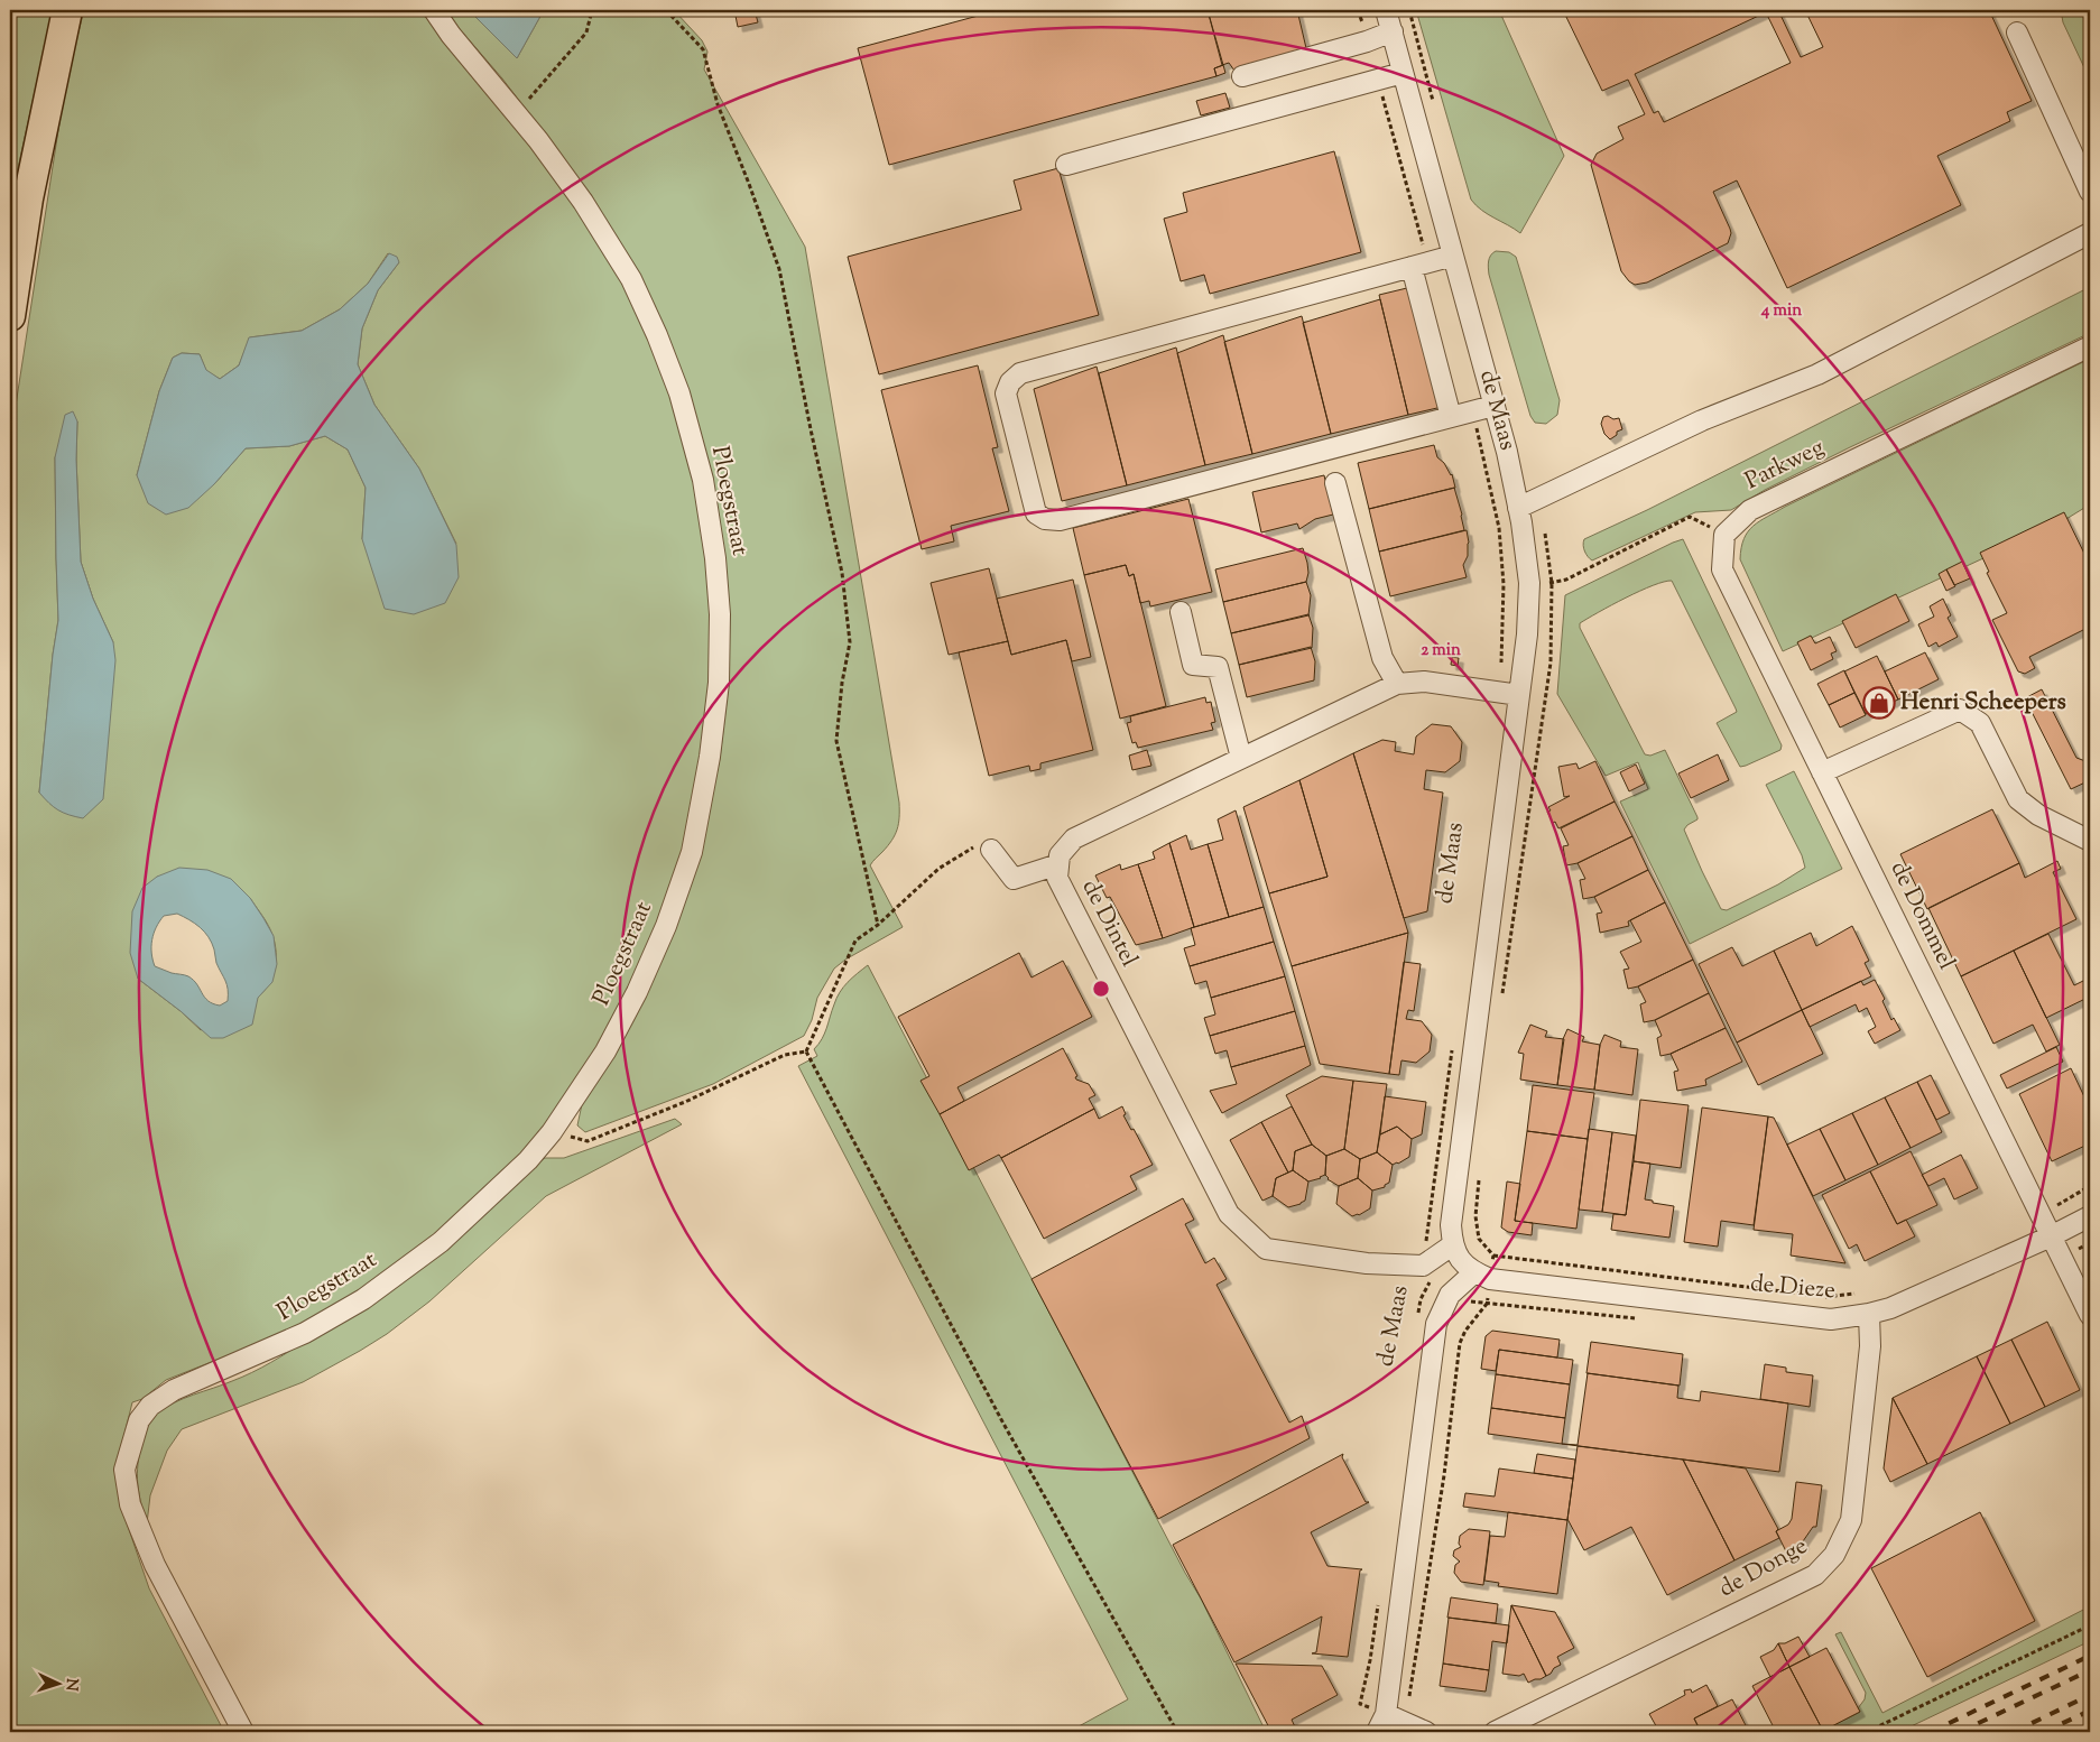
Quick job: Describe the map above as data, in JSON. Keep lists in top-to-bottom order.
{
  "streets": {
    "street": [
      "de Maas",
      "Parkweg",
      "Ploegstraat",
      "de Dommel",
      "de Dintel",
      "de Dieze",
      "de Donge"
    ]
  },
  "crossings": [
    ["de Maas", "de Dintel"],
    ["de Maas", "de Dieze"],
    ["Parkweg", "de Dommel"],
    ["de Dommel", "de Dieze"],
    ["de Dieze", "de Donge"]
  ],
  "places": {
    "shop": ["Henri Scheepers"]
  },
  "north": "right",
  "rings": ["4 min", "2 min"]
}
